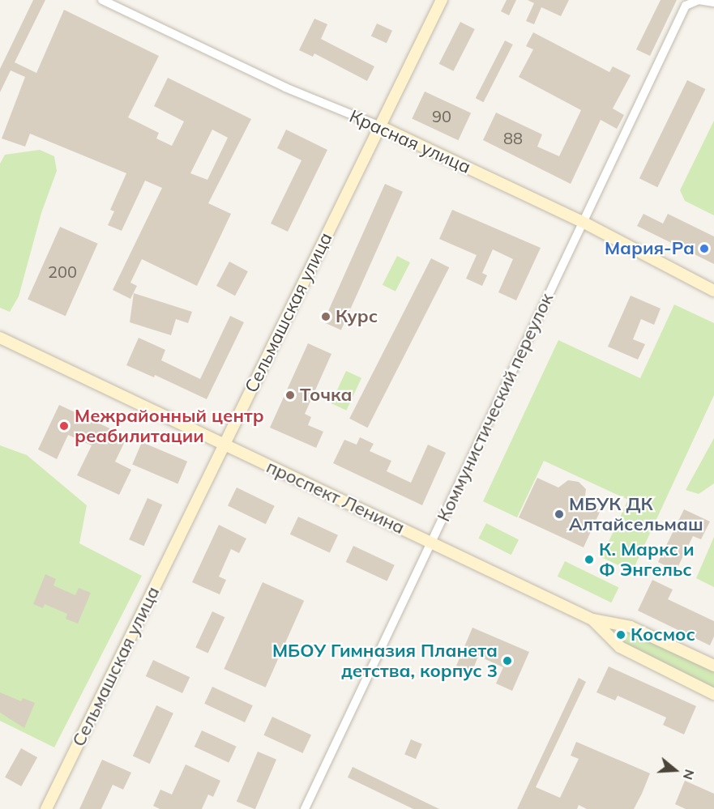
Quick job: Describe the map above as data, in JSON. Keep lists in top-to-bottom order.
{
  "streets": {
    "main road": ["Красная улица", "Сельмашская улица", "проспект Ленина"],
    "street": ["Коммунистический переулок"]
  },
  "crossings": [
    ["Красная улица", "Сельмашская улица"],
    ["Красная улица", "Коммунистический переулок"],
    ["Сельмашская улица", "проспект Ленина"],
    ["Коммунистический переулок", "проспект Ленина"]
  ],
  "places": [
    "Мария-Ра",
    "Курс",
    "Точка",
    "Межрайонный центр реабилитации",
    "МБУК ДК Алтайсельмаш",
    "К. Маркс и Ф Энгельс",
    "Космос",
    "МБОУ Гимназия Планета детства, корпус 3"
  ],
  "house_numbers": ["90", "88", "200"],
  "north": "right"
}
